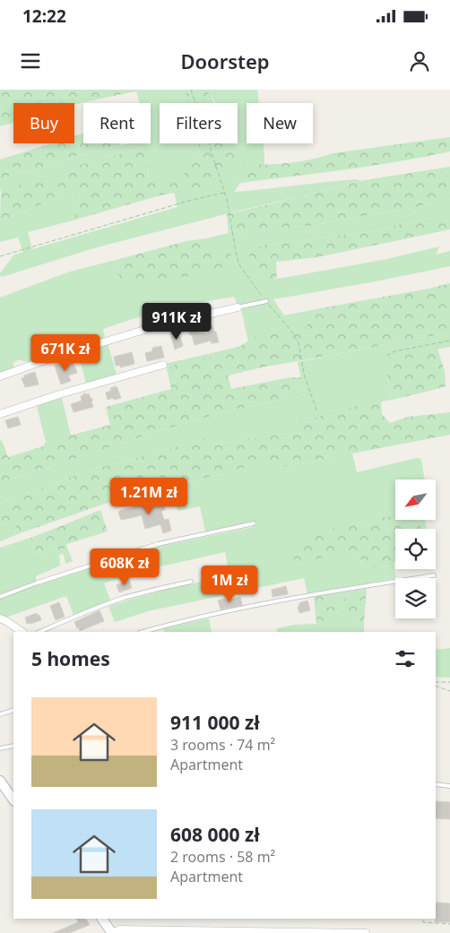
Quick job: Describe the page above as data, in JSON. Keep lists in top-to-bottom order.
{
  "north": "bottom left",
  "page": {
    "status": "12:22",
    "header": "Doorstep",
    "chip": [
      "Buy",
      "Rent",
      "Filters",
      "New"
    ],
    "price": [
      "911K zł",
      "671K zł",
      "1.21M zł",
      "608K zł",
      "1M zł"
    ],
    "heading": "5 homes",
    "list": [
      {
        "name": "911 000 zł",
        "note": "3 rooms · 74 m² · Apartment"
      },
      {
        "name": "608 000 zł",
        "note": "2 rooms · 58 m² · Apartment"
      }
    ]
  }
}
